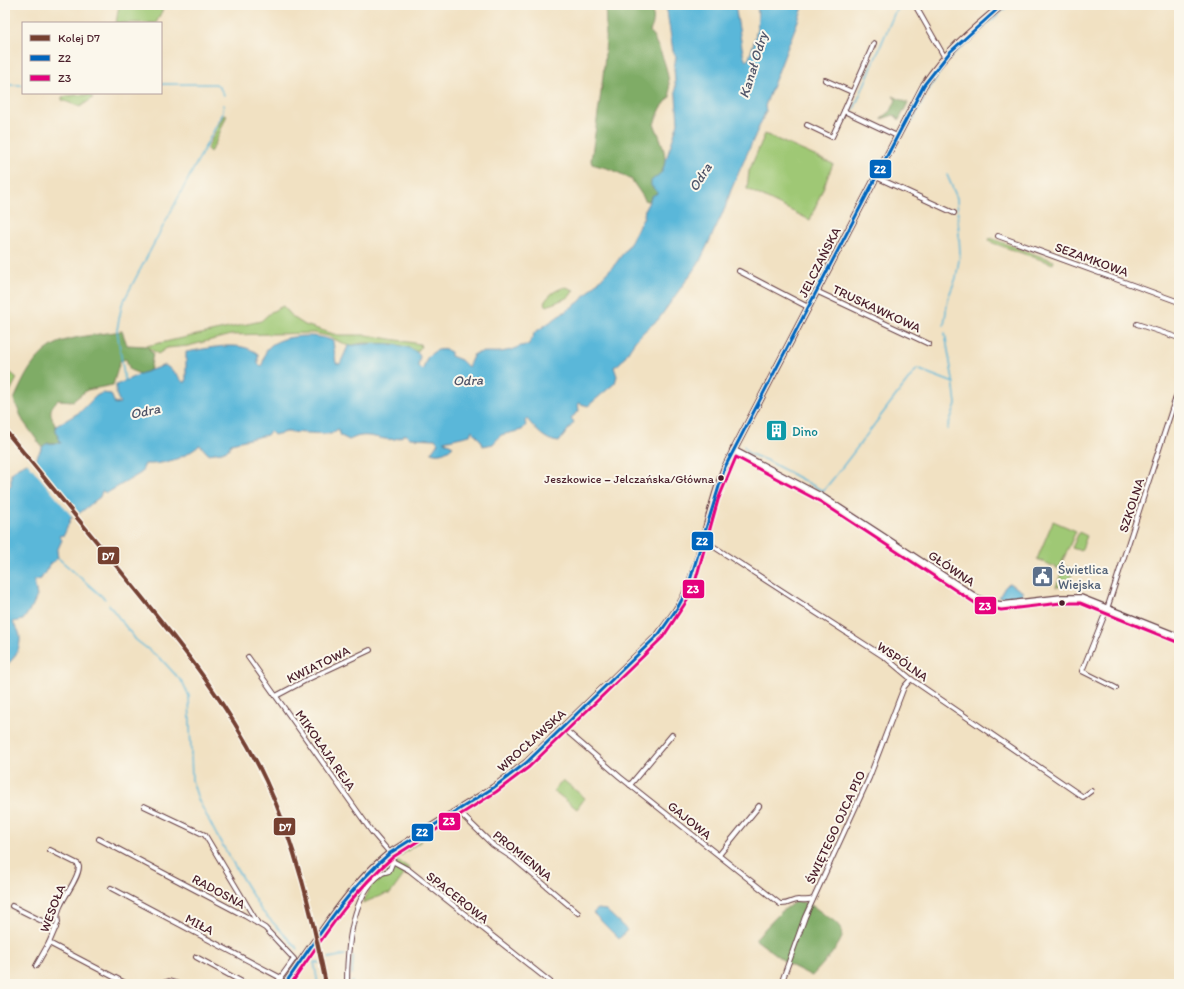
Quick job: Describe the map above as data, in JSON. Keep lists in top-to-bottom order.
{
  "streets": {
    "main road": ["JELCZAŃSKA", "WROCŁAWSKA"],
    "street": [
      "SEZAMKOWA",
      "TRUSKAWKOWA",
      "SZKOLNA",
      "GŁÓWNA",
      "WSPÓLNA",
      "KWIATOWA",
      "MIKOŁAJA REJA",
      "GAJOWA",
      "ŚWIĘTEGO OJCA PIO",
      "PROMIENNA",
      "RADOSNA",
      "SPACEROWA",
      "WESOŁA",
      "MIŁA"
    ]
  },
  "crossings": [
    ["JELCZAŃSKA", "TRUSKAWKOWA"],
    ["JELCZAŃSKA", "GŁÓWNA"],
    ["JELCZAŃSKA", "WSPÓLNA"],
    ["JELCZAŃSKA", "WROCŁAWSKA"],
    ["SZKOLNA", "GŁÓWNA"],
    ["WSPÓLNA", "ŚWIĘTEGO OJCA PIO"],
    ["KWIATOWA", "MIKOŁAJA REJA"],
    ["WROCŁAWSKA", "MIKOŁAJA REJA"],
    ["WROCŁAWSKA", "GAJOWA"],
    ["WROCŁAWSKA", "PROMIENNA"],
    ["WROCŁAWSKA", "SPACEROWA"],
    ["MIKOŁAJA REJA", "SPACEROWA"],
    ["GAJOWA", "ŚWIĘTEGO OJCA PIO"],
    ["RADOSNA", "MIŁA"]
  ],
  "water": ["Kanał Odry", "Odra"],
  "places": {
    "building": ["Dino"],
    "other": ["Jeszkowice – Jelczańska/Główna"],
    "public building": ["Świetlica Wiejska"]
  },
  "lines": ["transit line Z2", "rail line D7", "transit line Z3"],
  "legend": ["Kolej D7", "Z2", "Z3"]
}
